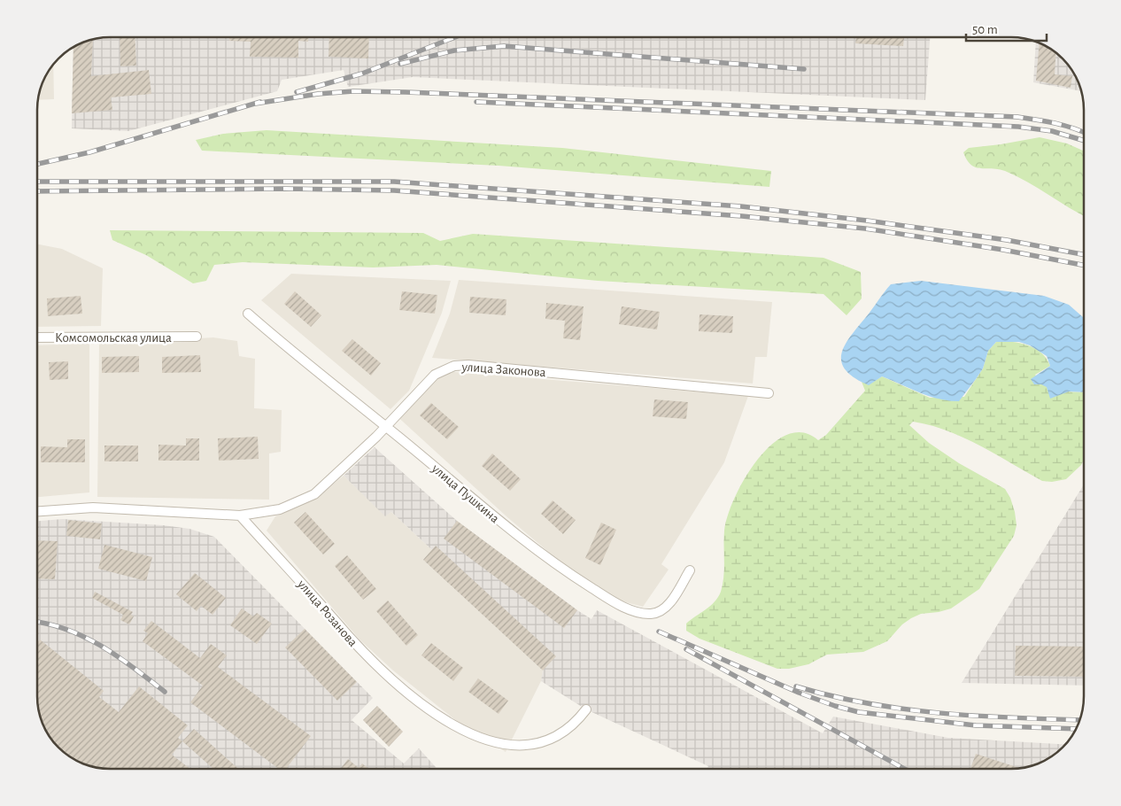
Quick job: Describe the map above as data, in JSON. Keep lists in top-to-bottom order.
{
  "streets": {
    "street": [
      "Комсомольская улица",
      "улица Законова",
      "улица Пушкина",
      "улица Розанова"
    ]
  },
  "crossings": [
    ["улица Законова", "улица Пушкина"],
    ["улица Законова", "улица Розанова"]
  ],
  "scale_bar": "50 m"
}
